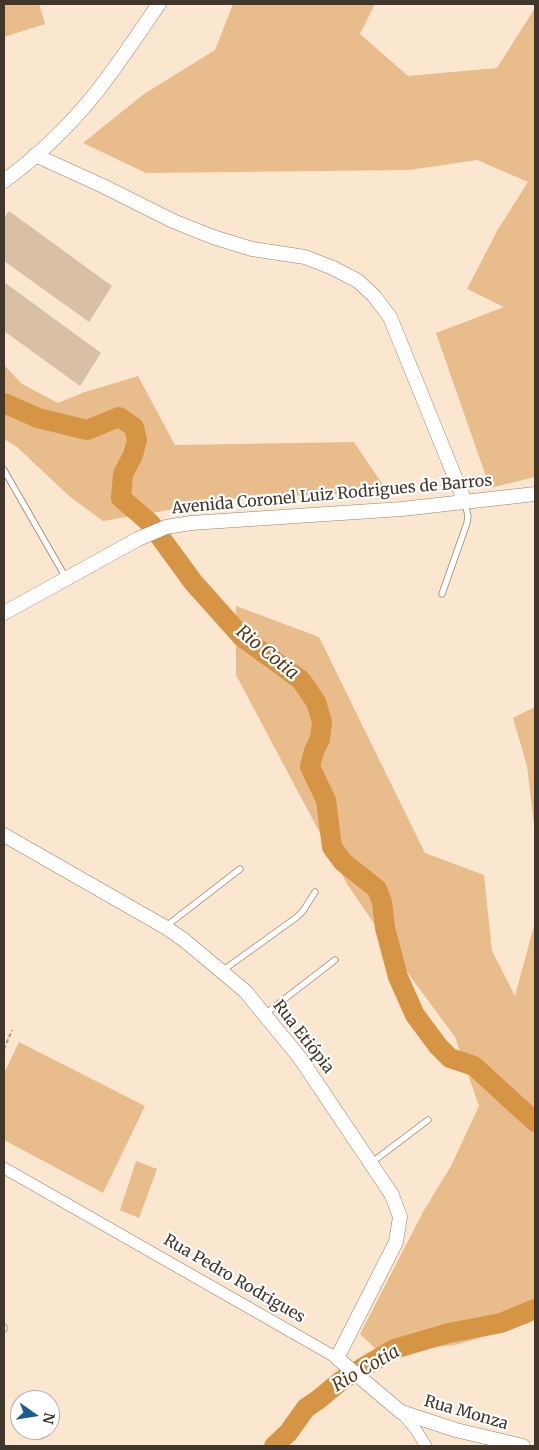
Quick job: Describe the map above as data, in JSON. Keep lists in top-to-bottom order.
{
  "streets": {
    "street": [
      "Avenida Coronel Luiz Rodrigues de Barros",
      "Rua Etiópia",
      "Rua Pedro Rodrigues",
      "Rua Monza"
    ]
  },
  "crossings": [
    ["Rua Etiópia", "Rua Pedro Rodrigues"],
    ["Rua Pedro Rodrigues", "Rua Monza"]
  ],
  "water": ["Rio Cotia"],
  "north": "right"
}
